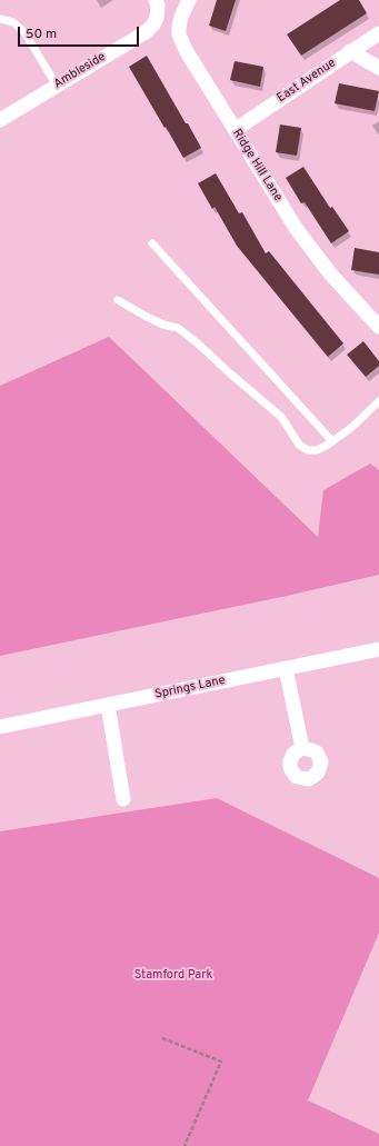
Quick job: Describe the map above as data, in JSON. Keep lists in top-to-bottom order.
{
  "streets": {
    "street": [
      "Ambleside",
      "East Avenue",
      "Ridge Hill Lane",
      "Springs Lane"
    ]
  },
  "crossings": [
    ["East Avenue", "Ridge Hill Lane"]
  ],
  "parks": ["Stamford Park"],
  "scale_bar": "50 m"
}
